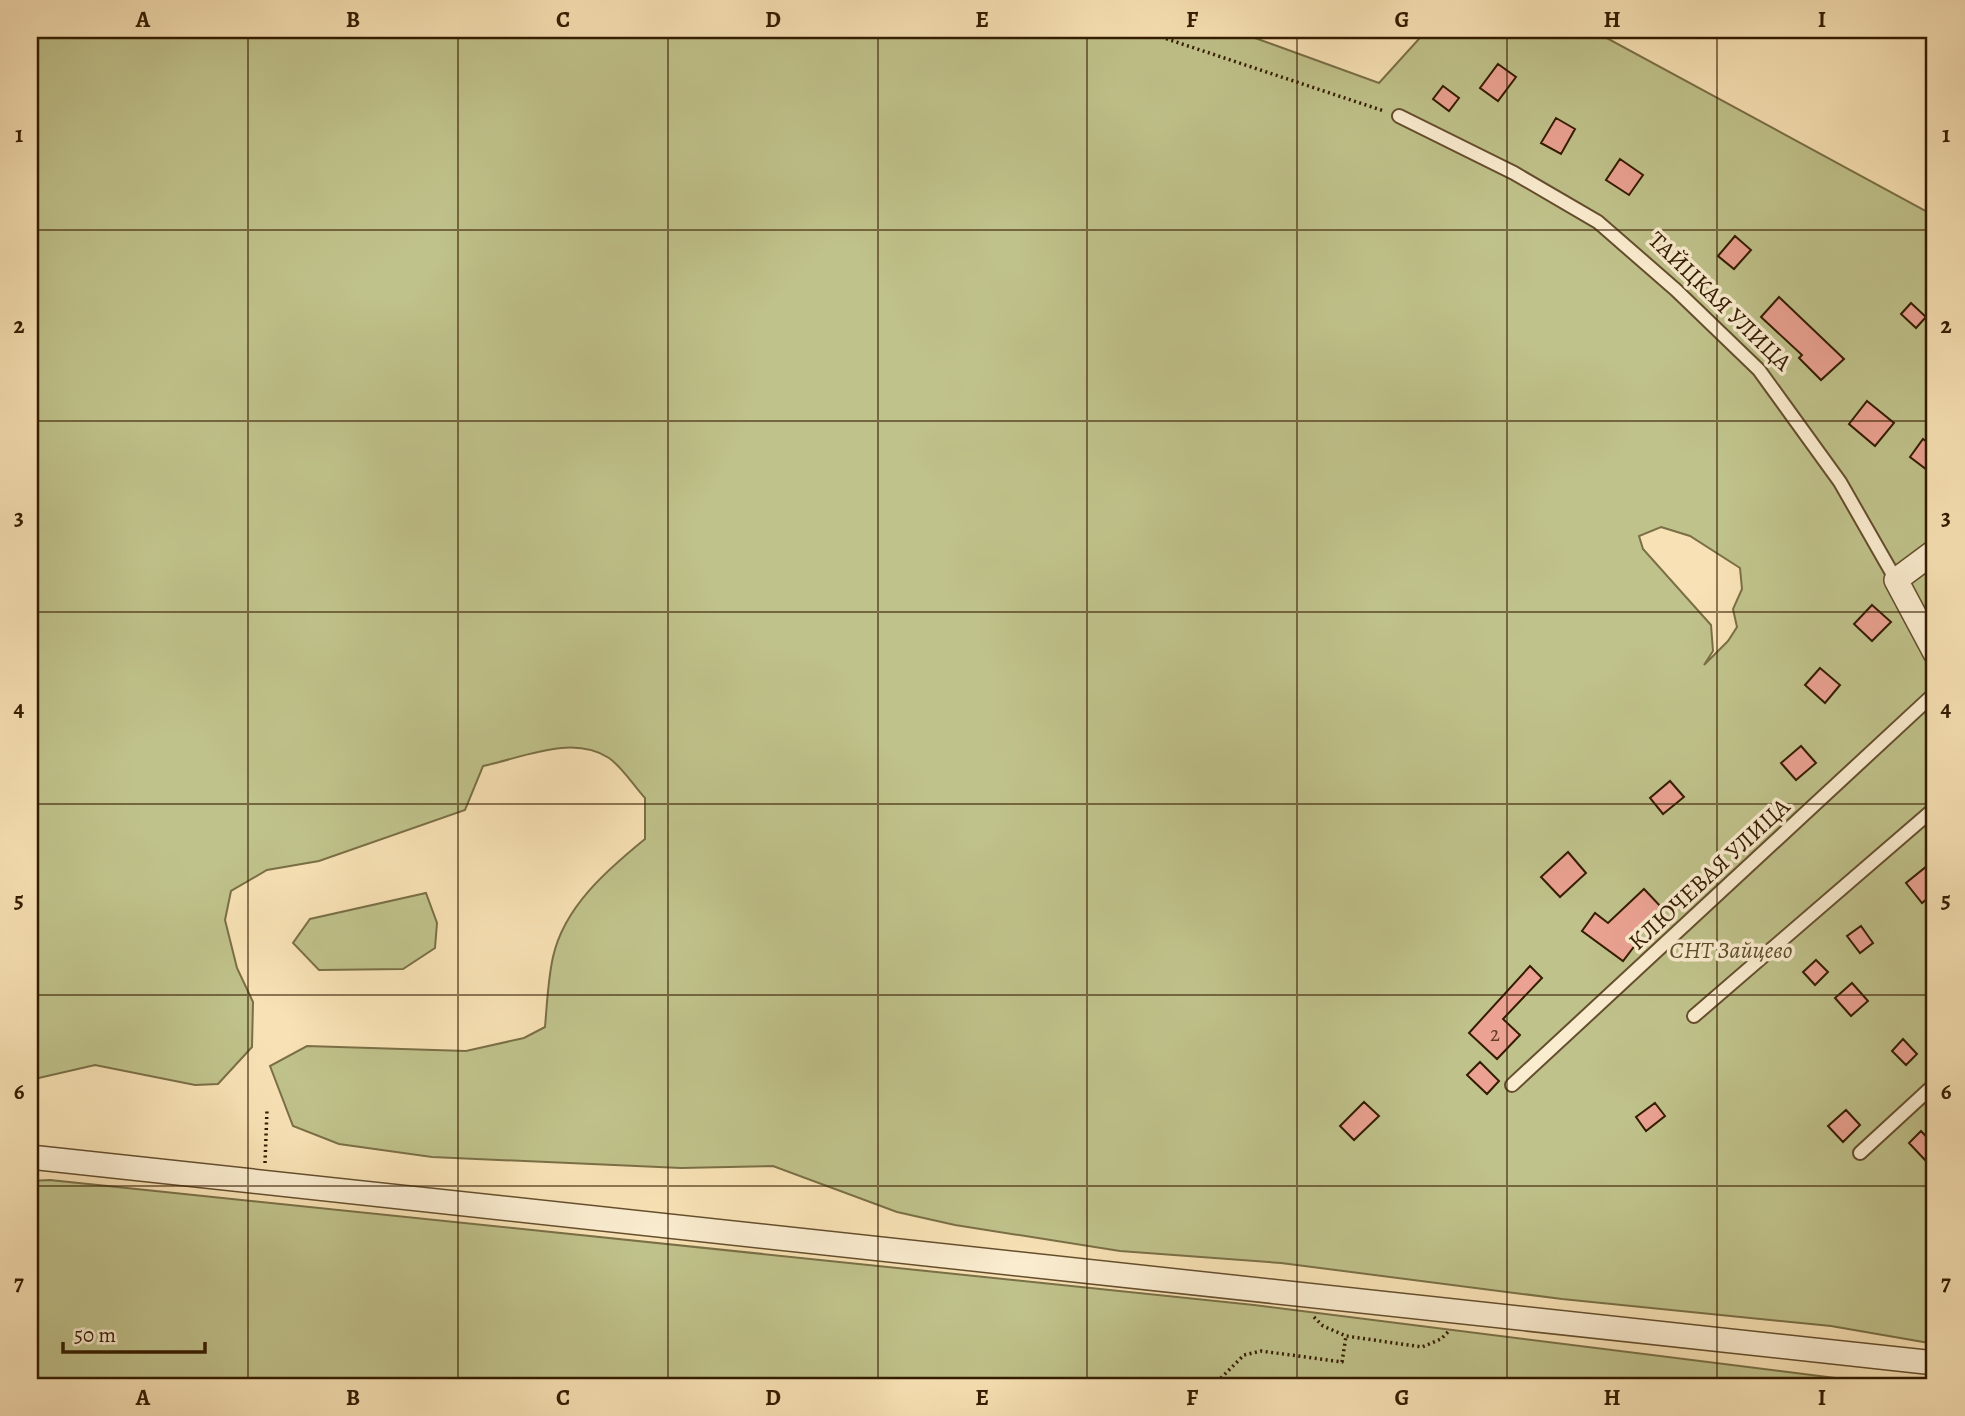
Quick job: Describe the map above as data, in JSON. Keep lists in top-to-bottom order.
{
  "streets": {
    "street": ["ТАЙЦКАЯ УЛИЦА"],
    "lane": ["КЛЮЧЕВАЯ УЛИЦА"]
  },
  "parks": ["СНТ Зайцево"],
  "house_numbers": ["2"],
  "scale_bar": "50 m",
  "grid": {
    "columns": [
      "A",
      "B",
      "C",
      "D",
      "E",
      "F",
      "G",
      "H",
      "I"
    ],
    "rows": [
      "1",
      "2",
      "3",
      "4",
      "5",
      "6",
      "7"
    ]
  }
}
